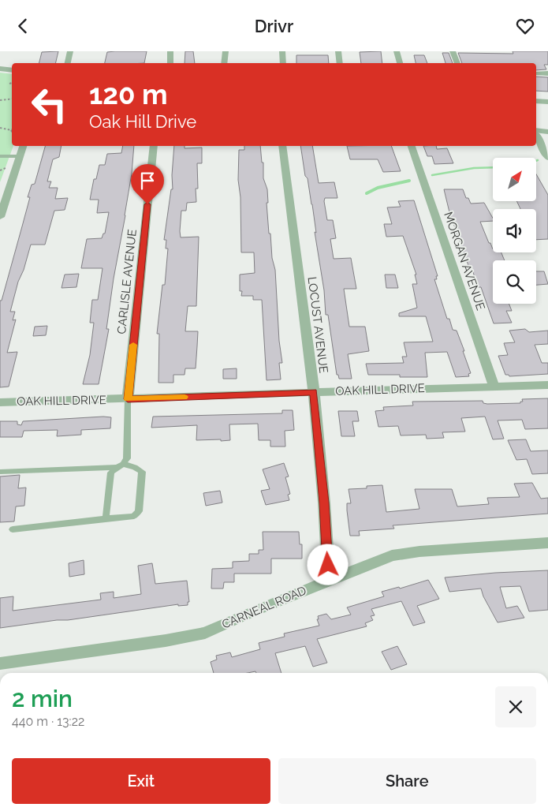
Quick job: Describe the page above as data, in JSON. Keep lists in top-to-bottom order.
{
  "streets": {
    "street": [
      "MORGAN AVENUE",
      "CARLISLE AVENUE",
      "LOCUST AVENUE",
      "OAK HILL DRIVE",
      "CARNEAL ROAD"
    ]
  },
  "crossings": [
    ["MORGAN AVENUE", "OAK HILL DRIVE"],
    ["CARLISLE AVENUE", "OAK HILL DRIVE"],
    ["LOCUST AVENUE", "OAK HILL DRIVE"],
    ["LOCUST AVENUE", "CARNEAL ROAD"]
  ],
  "north": "top right",
  "page": {
    "header": "Drivr",
    "turn": ["120 m", "Oak Hill Drive"],
    "heading": ["2 min", "440 m · 13:22"],
    "buttons": ["Exit", "Share"]
  }
}
